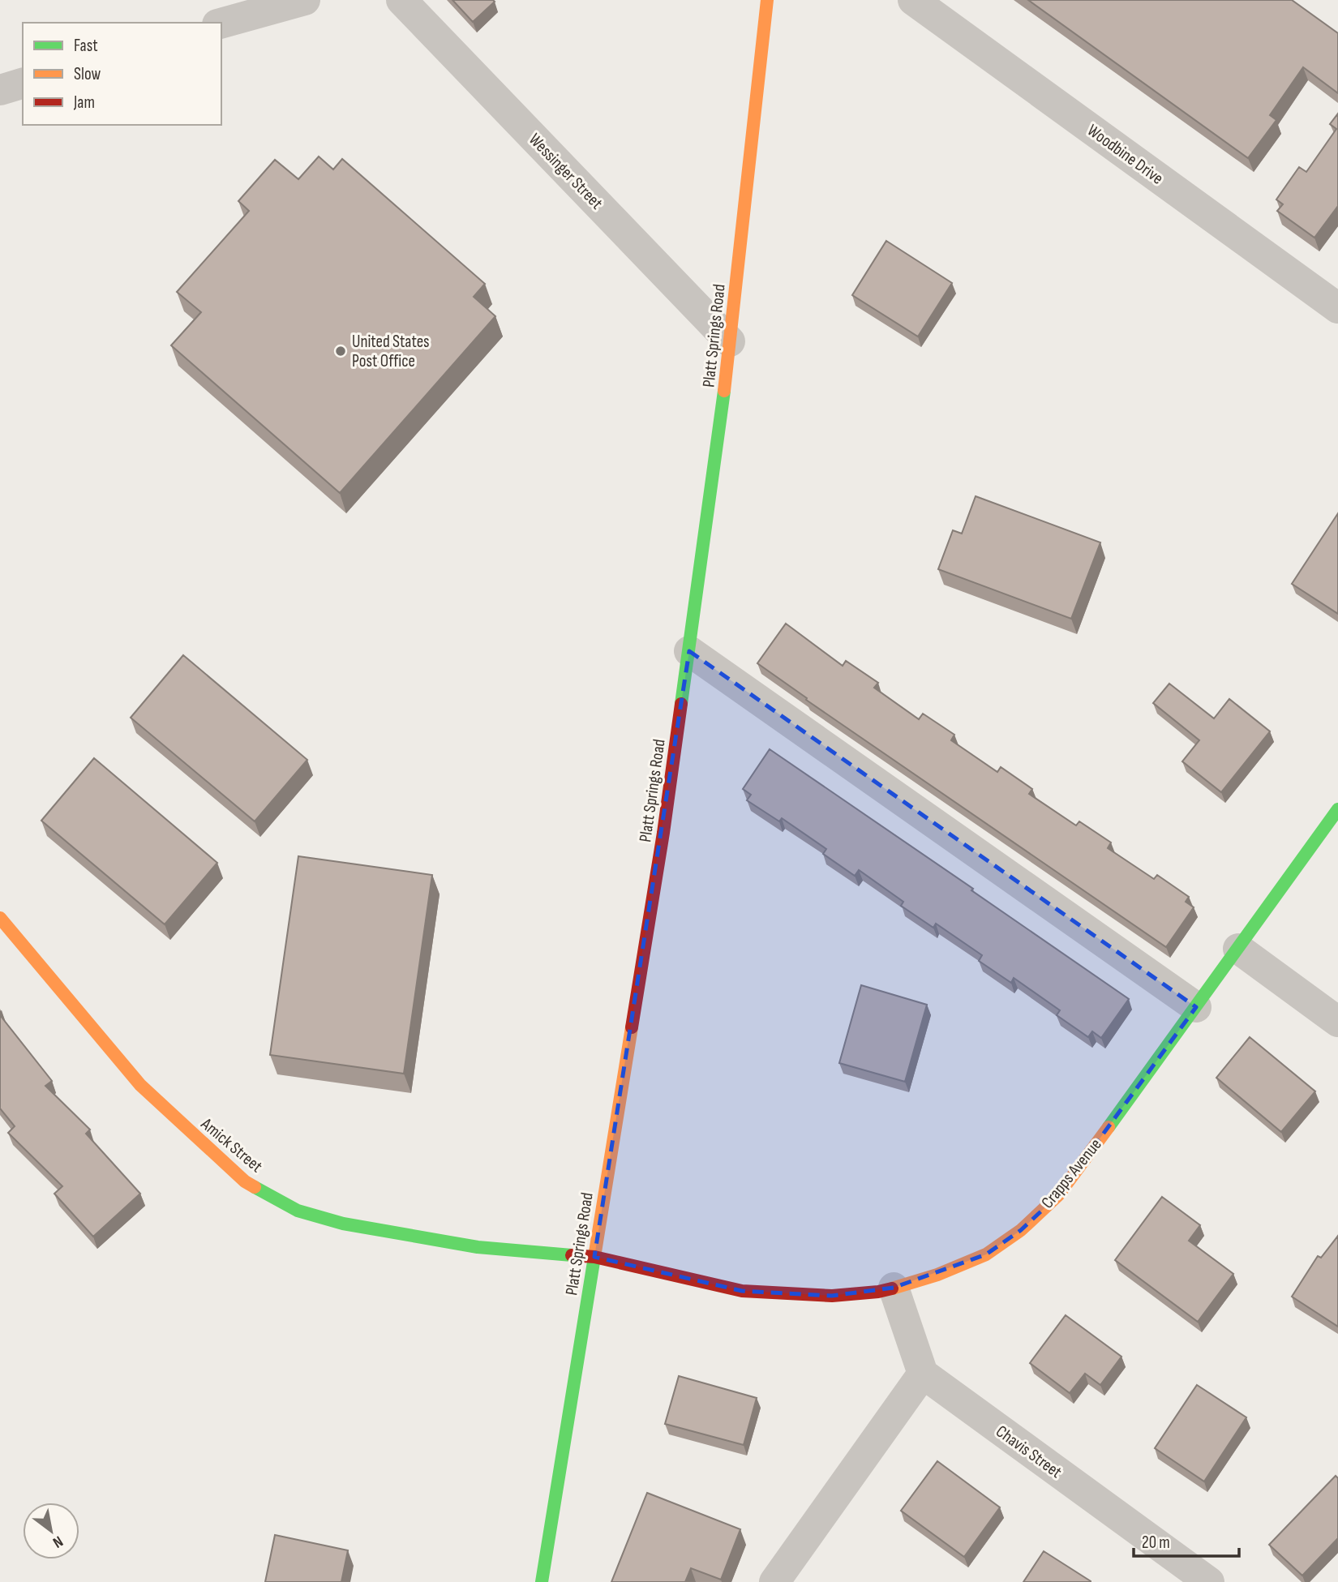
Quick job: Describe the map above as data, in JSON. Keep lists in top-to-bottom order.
{
  "streets": {
    "street": [
      "Woodbine Drive",
      "Wessinger Street",
      "Platt Springs Road",
      "Amick Street",
      "Crapps Avenue",
      "Chavis Street"
    ]
  },
  "crossings": [
    ["Wessinger Street", "Platt Springs Road"],
    ["Platt Springs Road", "Amick Street"],
    ["Platt Springs Road", "Crapps Avenue"],
    ["Amick Street", "Crapps Avenue"]
  ],
  "places": ["United States Post Office"],
  "legend": ["Fast", "Slow", "Jam"],
  "scale_bar": "20 m",
  "north": "bottom right"
}
